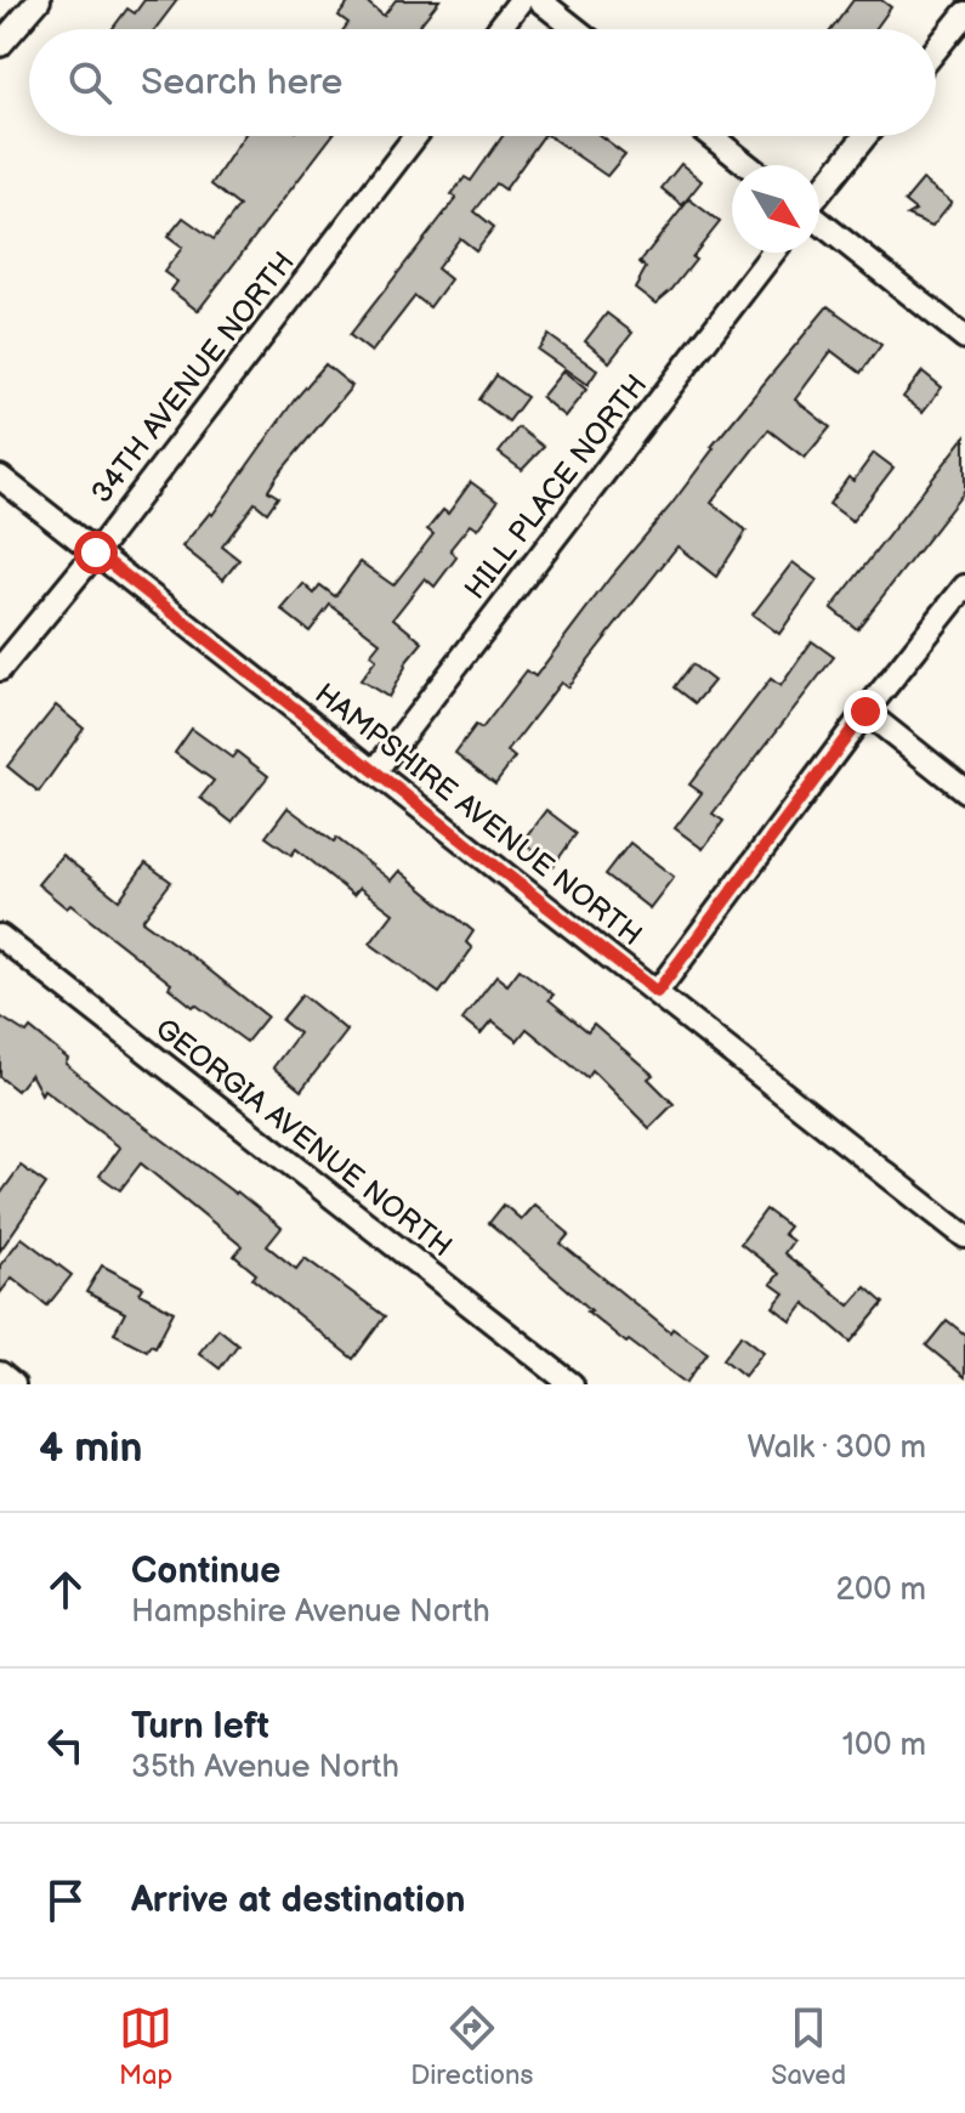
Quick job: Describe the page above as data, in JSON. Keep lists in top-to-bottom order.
{
  "streets": {
    "street": [
      "34TH AVENUE NORTH",
      "HILL PLACE NORTH",
      "HAMPSHIRE AVENUE NORTH",
      "GEORGIA AVENUE NORTH"
    ]
  },
  "crossings": [
    ["34TH AVENUE NORTH", "HAMPSHIRE AVENUE NORTH"],
    ["HILL PLACE NORTH", "HAMPSHIRE AVENUE NORTH"]
  ],
  "north": "bottom right",
  "page": {
    "search": "Search here",
    "heading": ["4 min", "Walk · 300 m"],
    "list": [
      ["Continue", "Hampshire Avenue North", "200 m"],
      ["Turn left", "35th Avenue North", "100 m"],
      "Arrive at destination"
    ],
    "nav": ["Map", "Directions", "Saved"]
  }
}
